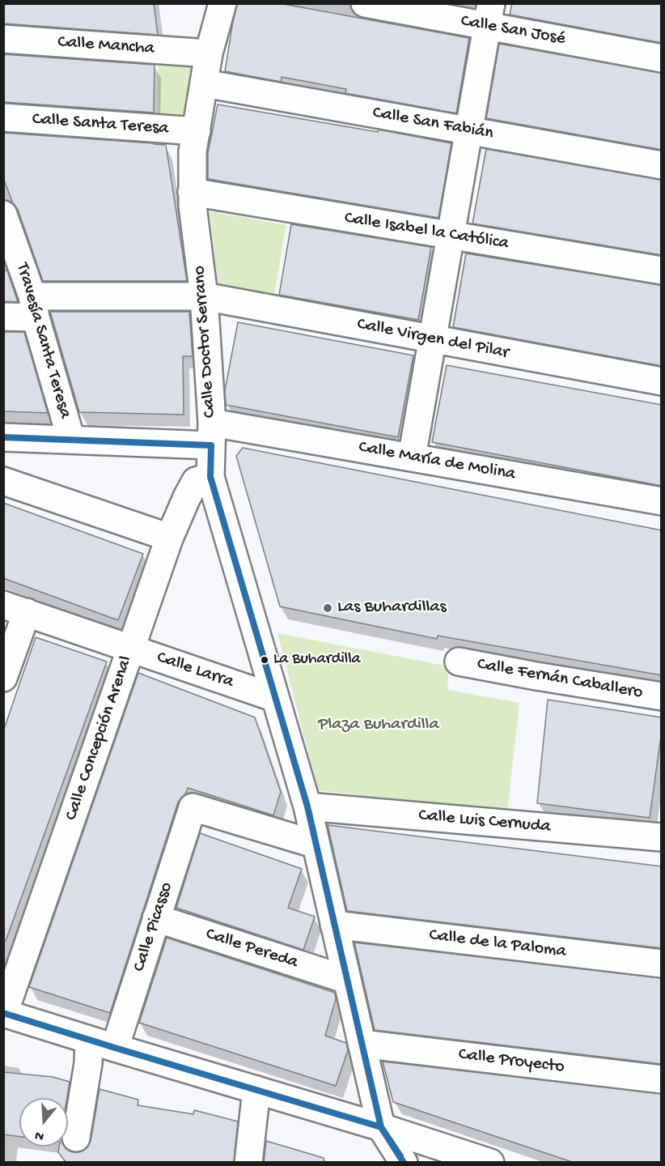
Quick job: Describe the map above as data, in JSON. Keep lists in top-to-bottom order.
{
  "streets": {
    "street": [
      "Calle San José",
      "Calle Mancha",
      "Calle San Fabián",
      "Calle Santa Teresa",
      "Calle Isabel la Católica",
      "Calle Virgen del Pilar",
      "Travesía Santa Teresa",
      "Calle Doctor Serrano",
      "Calle María de Molina",
      "Calle Larra",
      "Calle Fernán Caballero",
      "Calle Concepción Arenal",
      "Calle Luis Cernuda",
      "Calle Picasso",
      "Calle de la Paloma",
      "Calle Pereda",
      "Calle Proyecto"
    ]
  },
  "crossings": [
    ["Calle Mancha", "Calle Doctor Serrano"],
    ["Calle San Fabián", "Calle Doctor Serrano"],
    ["Calle Santa Teresa", "Calle Doctor Serrano"],
    ["Calle Isabel la Católica", "Calle Doctor Serrano"],
    ["Calle Virgen del Pilar", "Travesía Santa Teresa"],
    ["Calle Virgen del Pilar", "Calle Doctor Serrano"],
    ["Travesía Santa Teresa", "Calle María de Molina"],
    ["Calle Doctor Serrano", "Calle María de Molina"],
    ["Calle Doctor Serrano", "Calle Larra"],
    ["Calle Doctor Serrano", "Calle Concepción Arenal"],
    ["Calle Doctor Serrano", "Calle Luis Cernuda"],
    ["Calle Doctor Serrano", "Calle Picasso"],
    ["Calle Doctor Serrano", "Calle de la Paloma"],
    ["Calle Doctor Serrano", "Calle Pereda"],
    ["Calle Doctor Serrano", "Calle Proyecto"],
    ["Calle Larra", "Calle Concepción Arenal"],
    ["Calle Picasso", "Calle Pereda"]
  ],
  "parks": ["Plaza Buhardilla"],
  "places": ["Las Buhardillas", "La Buhardilla"],
  "north": "bottom"
}
